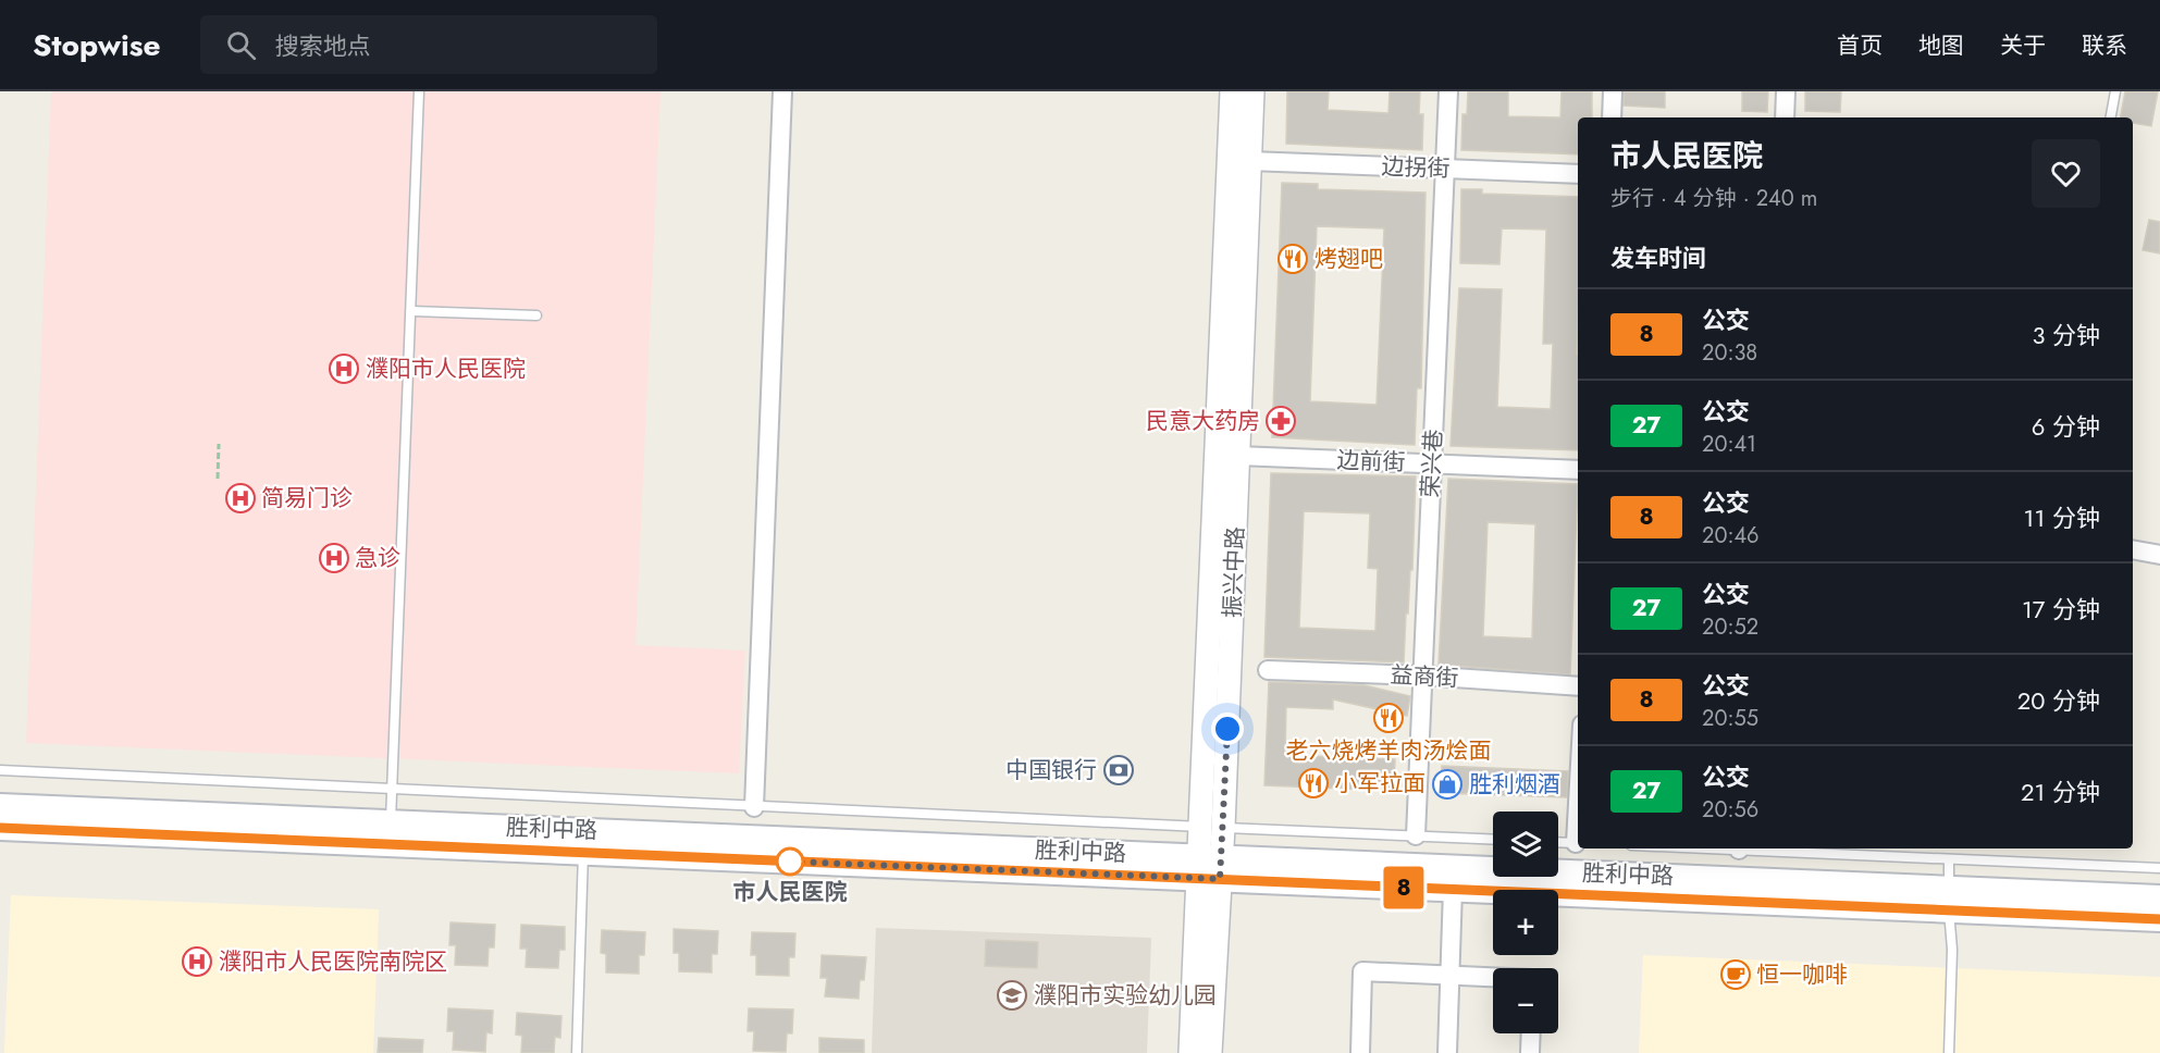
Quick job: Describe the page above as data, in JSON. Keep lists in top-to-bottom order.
{
  "streets": {
    "main road": ["胜利中路"],
    "street": [
      "边拐街",
      "边前街",
      "荣兴巷",
      "振兴中路",
      "益商街"
    ]
  },
  "crossings": [
    ["边拐街", "荣兴巷"],
    ["边拐街", "振兴中路"],
    ["边前街", "荣兴巷"],
    ["边前街", "振兴中路"],
    ["荣兴巷", "益商街"],
    ["振兴中路", "胜利中路"]
  ],
  "places": {
    "restaurant": ["烤翅吧", "老六烧烤羊肉汤烩面", "小军拉面"],
    "hospital": [
      "濮阳市人民医院",
      "简易门诊",
      "急诊",
      "濮阳市人民医院南院区"
    ],
    "pharmacy": ["民意大药房"],
    "bank": ["中国银行"],
    "shop": ["胜利烟酒"],
    "other": ["市人民医院"],
    "cafe": ["恒一咖啡"],
    "school or university": ["濮阳市实验幼儿园"]
  },
  "lines": ["bus line 8"],
  "page": {
    "header": "Stopwise",
    "search": "搜索地点",
    "nav": [
      "首页",
      "地图",
      "关于",
      "联系"
    ],
    "on_map": "8",
    "heading": [
      ["市人民医院", "步行 · 4 分钟 · 240 m"],
      "发车时间"
    ],
    "list": [
      {
        "mark": "8",
        "name": "公交",
        "note": "20:38",
        "value": "3 分钟"
      },
      {
        "mark": "27",
        "name": "公交",
        "note": "20:41",
        "value": "6 分钟"
      },
      {
        "mark": "8",
        "name": "公交",
        "note": "20:46",
        "value": "11 分钟"
      },
      {
        "mark": "27",
        "name": "公交",
        "note": "20:52",
        "value": "17 分钟"
      },
      {
        "mark": "8",
        "name": "公交",
        "note": "20:55",
        "value": "20 分钟"
      },
      {
        "mark": "27",
        "name": "公交",
        "note": "20:56",
        "value": "21 分钟"
      }
    ],
    "map_buttons": ["+", "−"]
  }
}
